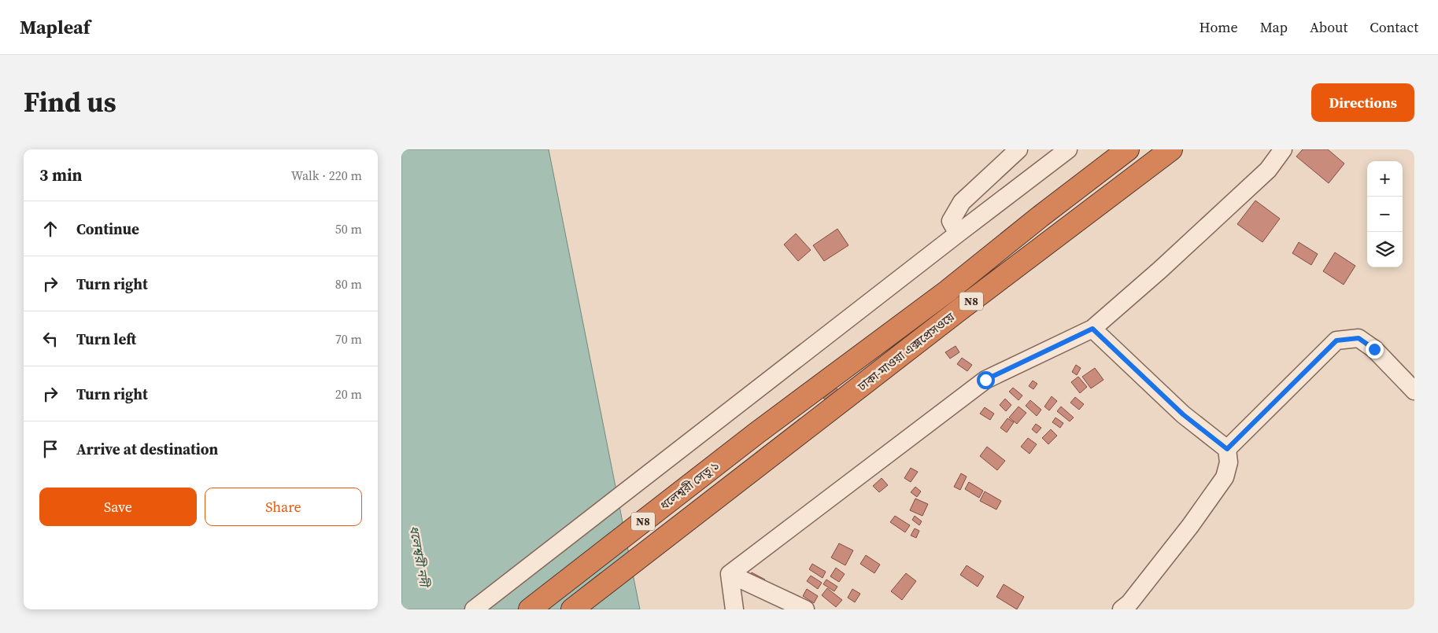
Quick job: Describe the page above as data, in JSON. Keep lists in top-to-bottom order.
{
  "streets": {
    "highway": ["N8", "ঢাকা-মাওয়া এক্সপ্রেসওয়ে", "ধলেশ্বরী সেতু ১"]
  },
  "crossings": [
    ["ঢাকা-মাওয়া এক্সপ্রেসওয়ে", "ধলেশ্বরী সেতু ১"]
  ],
  "water": ["ধলেশ্বরী নদী"],
  "page": {
    "header": "Mapleaf",
    "nav": [
      "Home",
      "Map",
      "About",
      "Contact"
    ],
    "title": "Find us",
    "buttons": [
      "Directions",
      ["Save", "Share"]
    ],
    "heading": ["3 min", "Walk · 220 m"],
    "map_buttons": ["+", "−"],
    "list": [
      ["Continue", "50 m"],
      ["Turn right", "80 m"],
      ["Turn left", "70 m"],
      ["Turn right", "20 m"],
      "Arrive at destination"
    ]
  }
}
